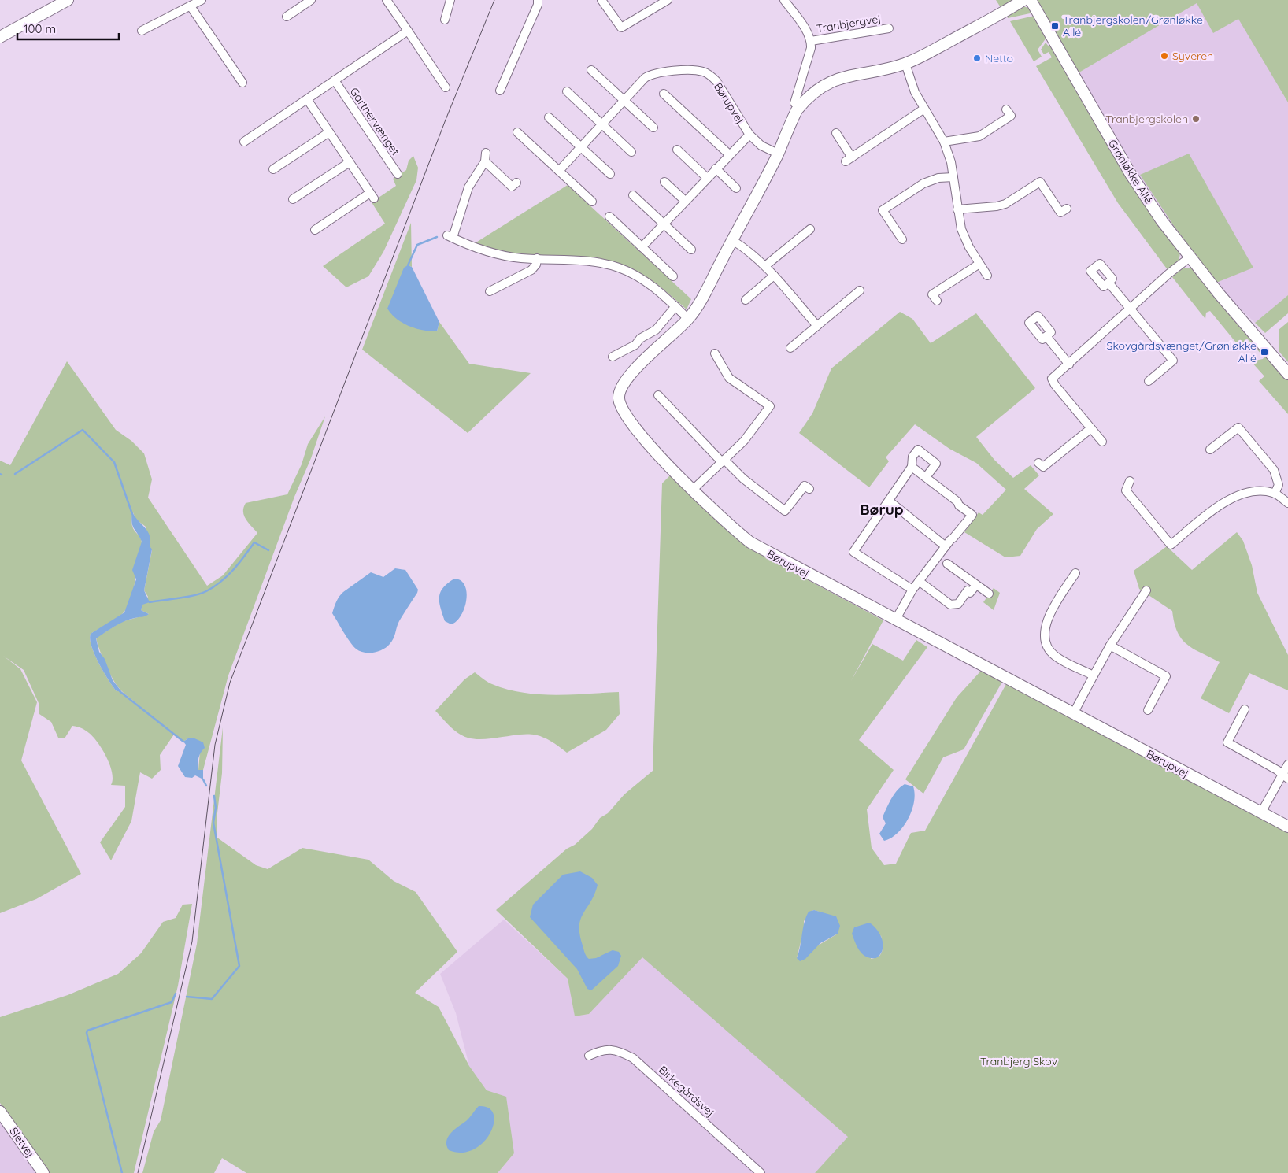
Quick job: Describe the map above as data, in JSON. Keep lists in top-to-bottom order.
{
  "streets": {
    "street": [
      "Tranbjergvej",
      "Børupvej",
      "Gartnervænget",
      "Grønløkke Allé",
      "Birkegårdsvej",
      "Sletvej"
    ]
  },
  "districts": ["Børup"],
  "parks": ["Tranbjerg Skov"],
  "places": {
    "transit": ["Tranbjergskolen/Grønløkke Allé", "Skovgårdsvænget/Grønløkke Allé"],
    "other": ["Syveren", "Netto", "Tranbjergskolen"]
  },
  "scale_bar": "100 m"
}
